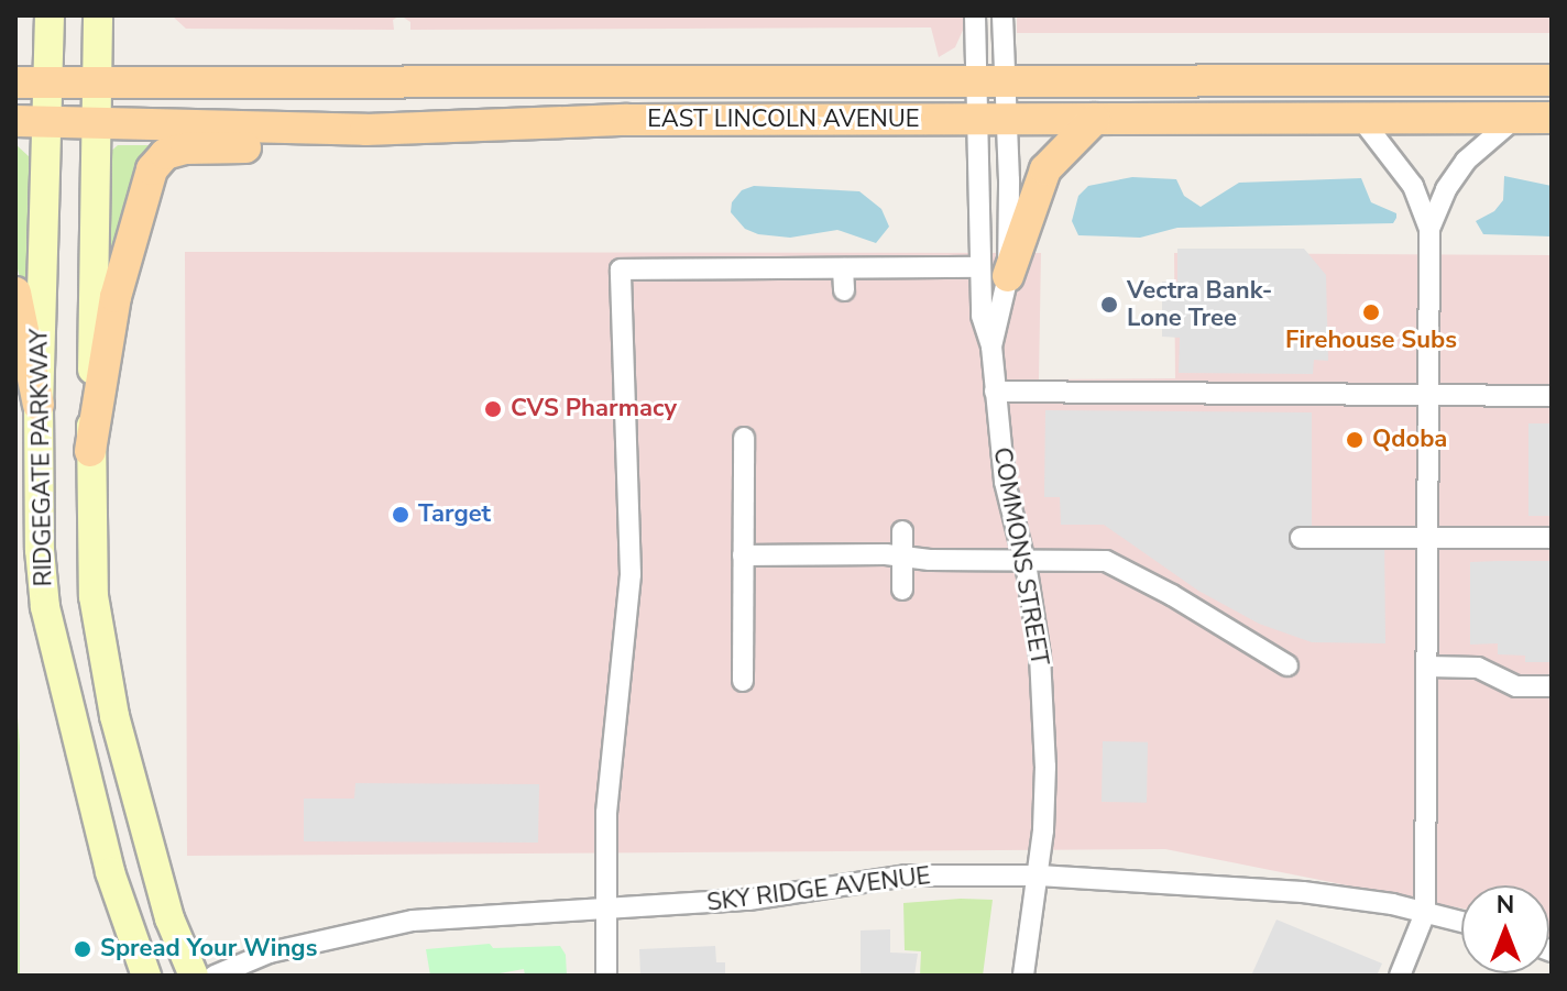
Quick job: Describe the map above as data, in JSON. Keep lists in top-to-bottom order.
{
  "streets": {
    "main road": ["EAST LINCOLN AVENUE", "RIDGEGATE PARKWAY"],
    "street": ["COMMONS STREET", "SKY RIDGE AVENUE"]
  },
  "crossings": [
    ["EAST LINCOLN AVENUE", "RIDGEGATE PARKWAY"],
    ["EAST LINCOLN AVENUE", "COMMONS STREET"],
    ["COMMONS STREET", "SKY RIDGE AVENUE"]
  ],
  "places": [
    "Vectra Bank- Lone Tree",
    "Firehouse Subs",
    "CVS Pharmacy",
    "Qdoba",
    "Target",
    "Spread Your Wings"
  ],
  "north": "top"
}
